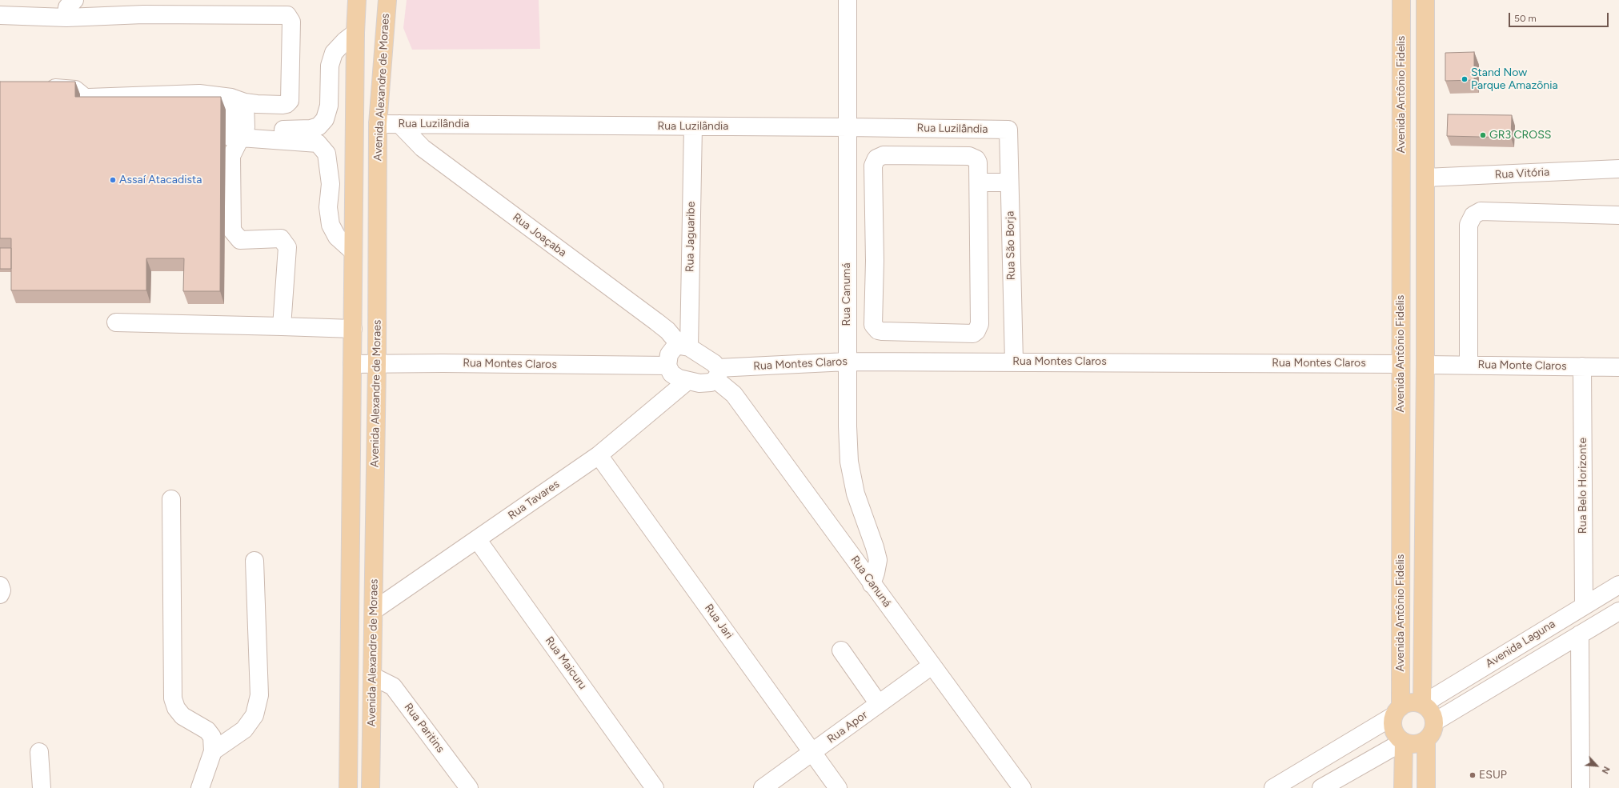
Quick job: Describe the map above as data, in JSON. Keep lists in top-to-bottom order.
{
  "streets": {
    "main road": ["Avenida Alexandre de Moraes", "Avenida Antônio Fidelis"],
    "street": [
      "Rua Luzilândia",
      "Rua Vitória",
      "Rua Joaçaba",
      "Rua Jaguaribe",
      "Rua São Borja",
      "Rua Canumá",
      "Rua Montes Claros",
      "Rua Monte Claros",
      "Rua Belo Horizonte",
      "Rua Tavares",
      "Rua Canuná",
      "Rua Jari",
      "Avenida Laguna",
      "Rua Maicuru",
      "Rua Apor",
      "Rua Paritins"
    ]
  },
  "crossings": [
    ["Avenida Alexandre de Moraes", "Rua Luzilândia"],
    ["Avenida Alexandre de Moraes", "Rua Montes Claros"],
    ["Avenida Alexandre de Moraes", "Rua Tavares"],
    ["Avenida Alexandre de Moraes", "Rua Paritins"],
    ["Avenida Antônio Fidelis", "Rua Vitória"],
    ["Avenida Antônio Fidelis", "Rua Montes Claros"],
    ["Avenida Antônio Fidelis", "Rua Monte Claros"],
    ["Avenida Antônio Fidelis", "Avenida Laguna"],
    ["Rua Luzilândia", "Rua Joaçaba"],
    ["Rua Luzilândia", "Rua Jaguaribe"],
    ["Rua Luzilândia", "Rua São Borja"],
    ["Rua Luzilândia", "Rua Canumá"],
    ["Rua Joaçaba", "Rua Jaguaribe"],
    ["Rua Joaçaba", "Rua Montes Claros"],
    ["Rua Joaçaba", "Rua Tavares"],
    ["Rua Joaçaba", "Rua Canuná"],
    ["Rua Jaguaribe", "Rua Montes Claros"],
    ["Rua Jaguaribe", "Rua Tavares"],
    ["Rua Jaguaribe", "Rua Canuná"],
    ["Rua São Borja", "Rua Montes Claros"],
    ["Rua Canumá", "Rua Montes Claros"],
    ["Rua Canumá", "Rua Canuná"],
    ["Rua Montes Claros", "Rua Tavares"],
    ["Rua Montes Claros", "Rua Canuná"],
    ["Rua Monte Claros", "Rua Belo Horizonte"],
    ["Rua Belo Horizonte", "Avenida Laguna"],
    ["Rua Tavares", "Rua Canuná"],
    ["Rua Tavares", "Rua Jari"],
    ["Rua Tavares", "Rua Maicuru"],
    ["Rua Canuná", "Rua Apor"],
    ["Rua Jari", "Rua Apor"]
  ],
  "places": [
    "Stand Now Parque Amazõnia",
    "GR3 CROSS",
    "Assaí Atacadista",
    "ESUP"
  ],
  "scale_bar": "50 m",
  "north": "bottom right"
}
